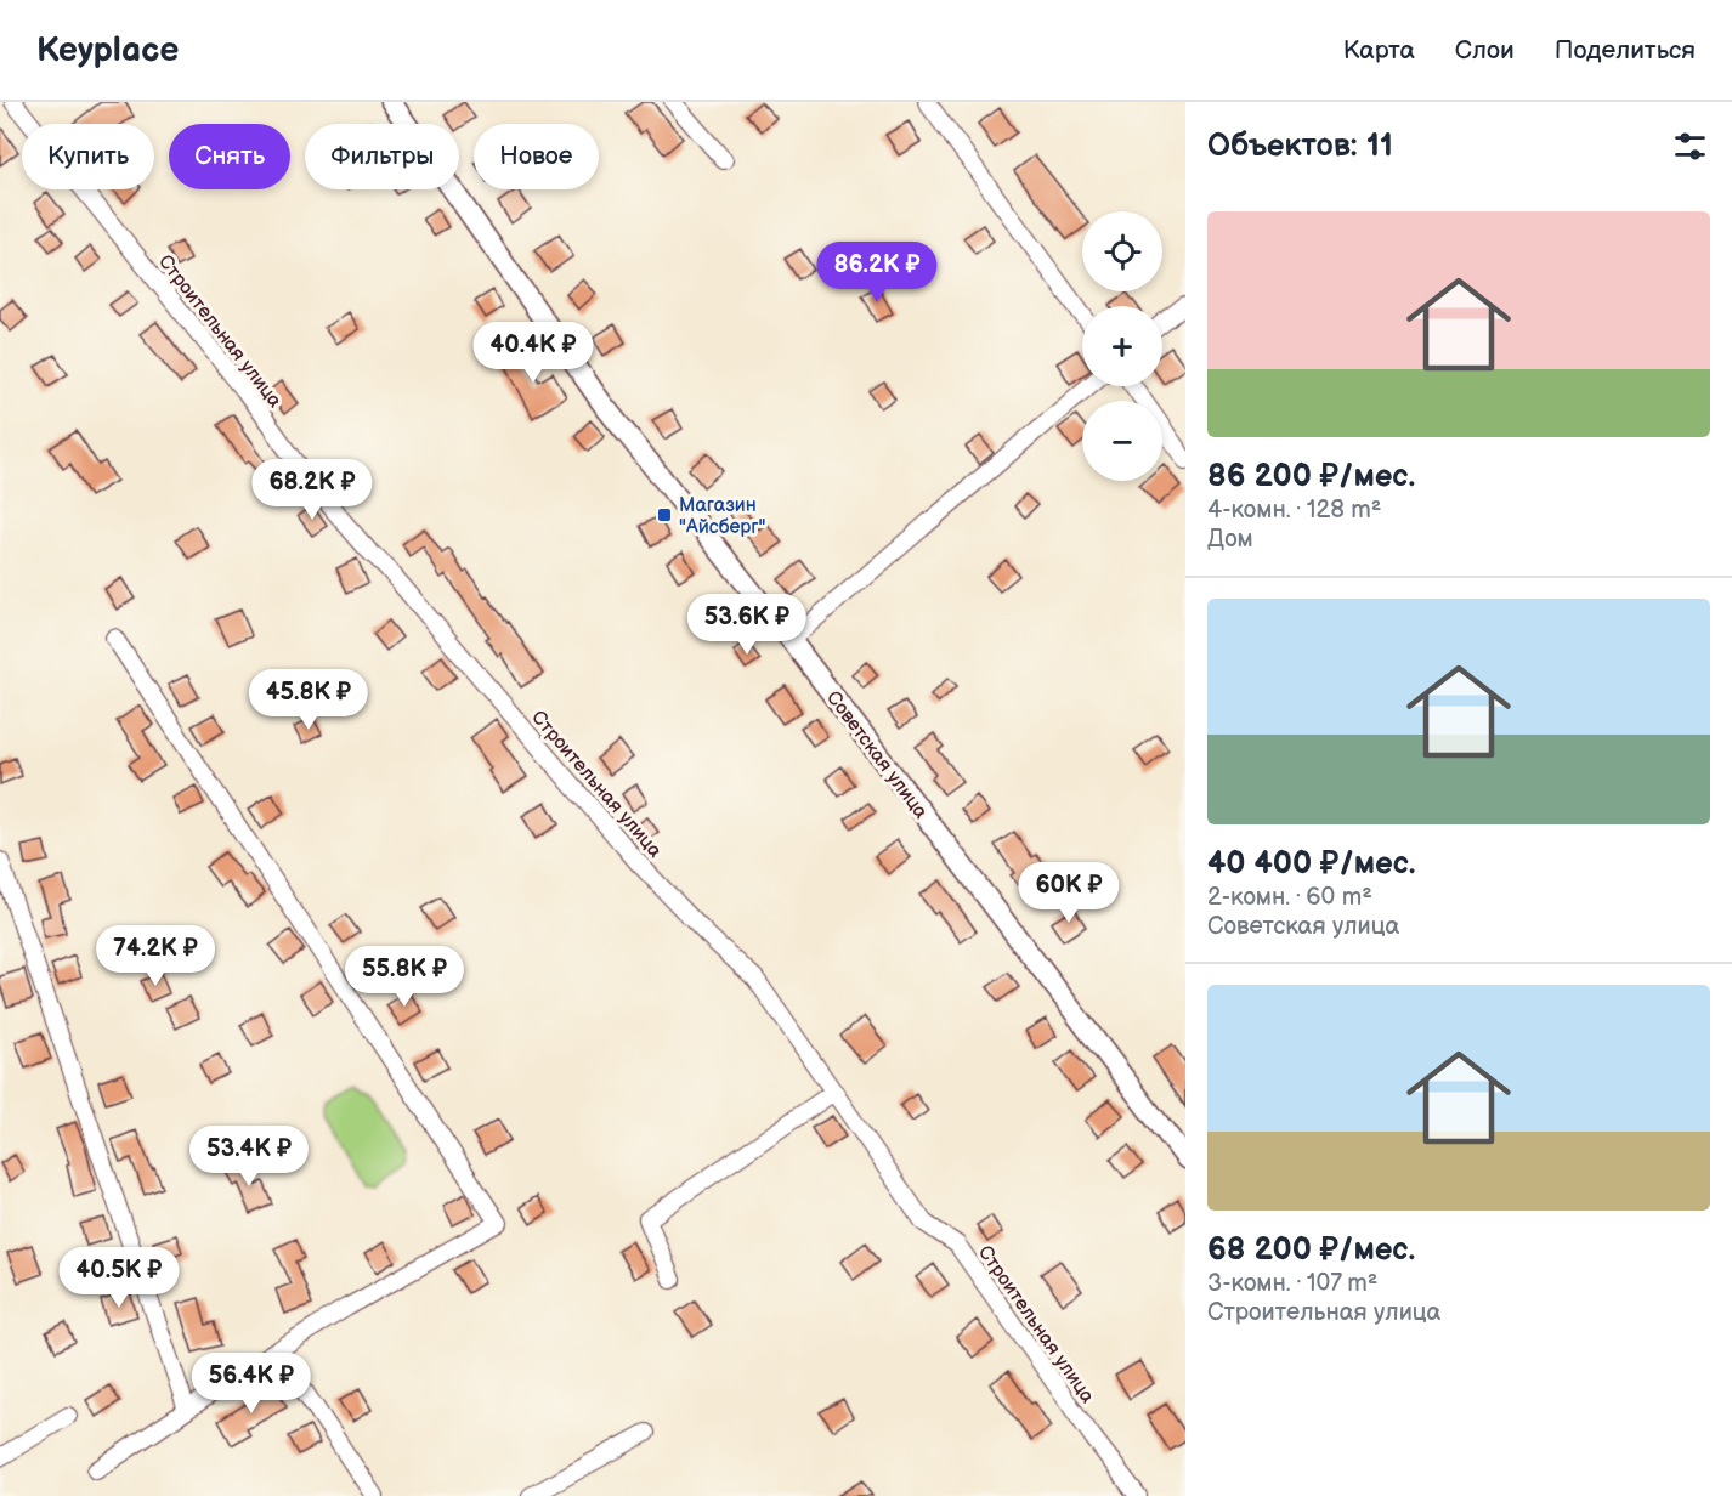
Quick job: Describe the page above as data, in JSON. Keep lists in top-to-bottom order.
{
  "streets": {
    "main road": ["Советская улица"],
    "street": ["Строительная улица"]
  },
  "places": {
    "transit": ["Магазин \"Айсберг\""]
  },
  "page": {
    "header": "Keyplace",
    "nav": ["Карта", "Слои", "Поделиться"],
    "heading": "Объектов: 11",
    "chip": [
      "Купить",
      "Снять",
      "Фильтры",
      "Новое"
    ],
    "list": [
      {
        "name": "86 200 ₽/мес.",
        "note": "4-комн. · 128 m² · Дом"
      },
      {
        "name": "40 400 ₽/мес.",
        "note": "2-комн. · 60 m² · Советская улица"
      },
      {
        "name": "68 200 ₽/мес.",
        "note": "3-комн. · 107 m² · Строительная улица"
      }
    ],
    "map_buttons": ["+", "−"],
    "price": [
      "86.2K ₽",
      "40.4K ₽",
      "68.2K ₽",
      "53.6K ₽",
      "45.8K ₽",
      "60K ₽",
      "74.2K ₽",
      "55.8K ₽",
      "53.4K ₽",
      "40.5K ₽",
      "56.4K ₽"
    ]
  }
}
